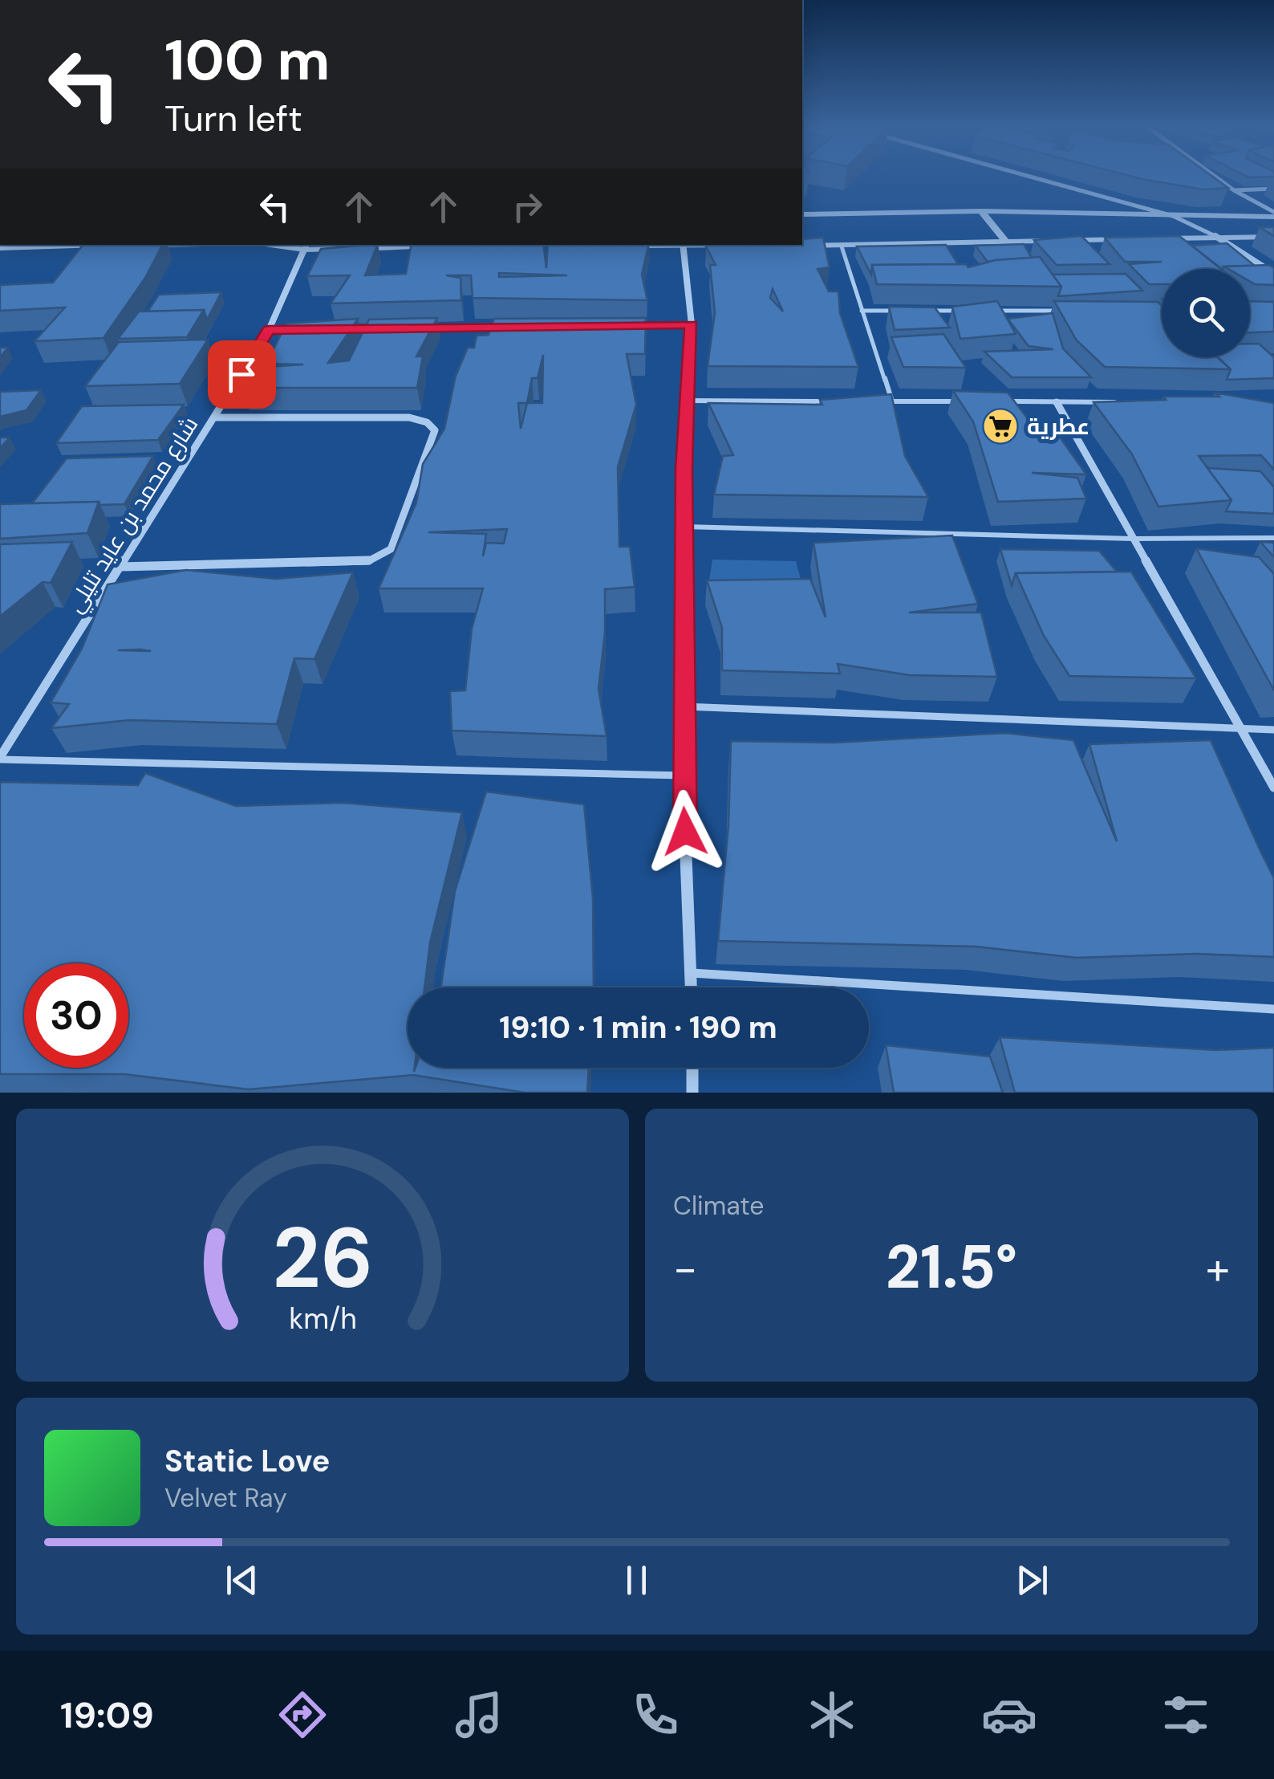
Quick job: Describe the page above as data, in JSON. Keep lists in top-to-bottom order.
{
  "streets": {
    "street": ["شارع محمد بن عايد تليلي"]
  },
  "places": {
    "supermarket": ["عطرية"]
  },
  "page": {
    "turn": ["100 m", "Turn left"],
    "limit": "30",
    "trip": "19:10 · 1 min · 190 m",
    "tile": "Climate",
    "heat": ["−", "21.5°", "+"],
    "song": ["Static Love", "Velvet Ray"],
    "tabs": "19:09",
    "gauge": ["26", "km/h"]
  }
}
